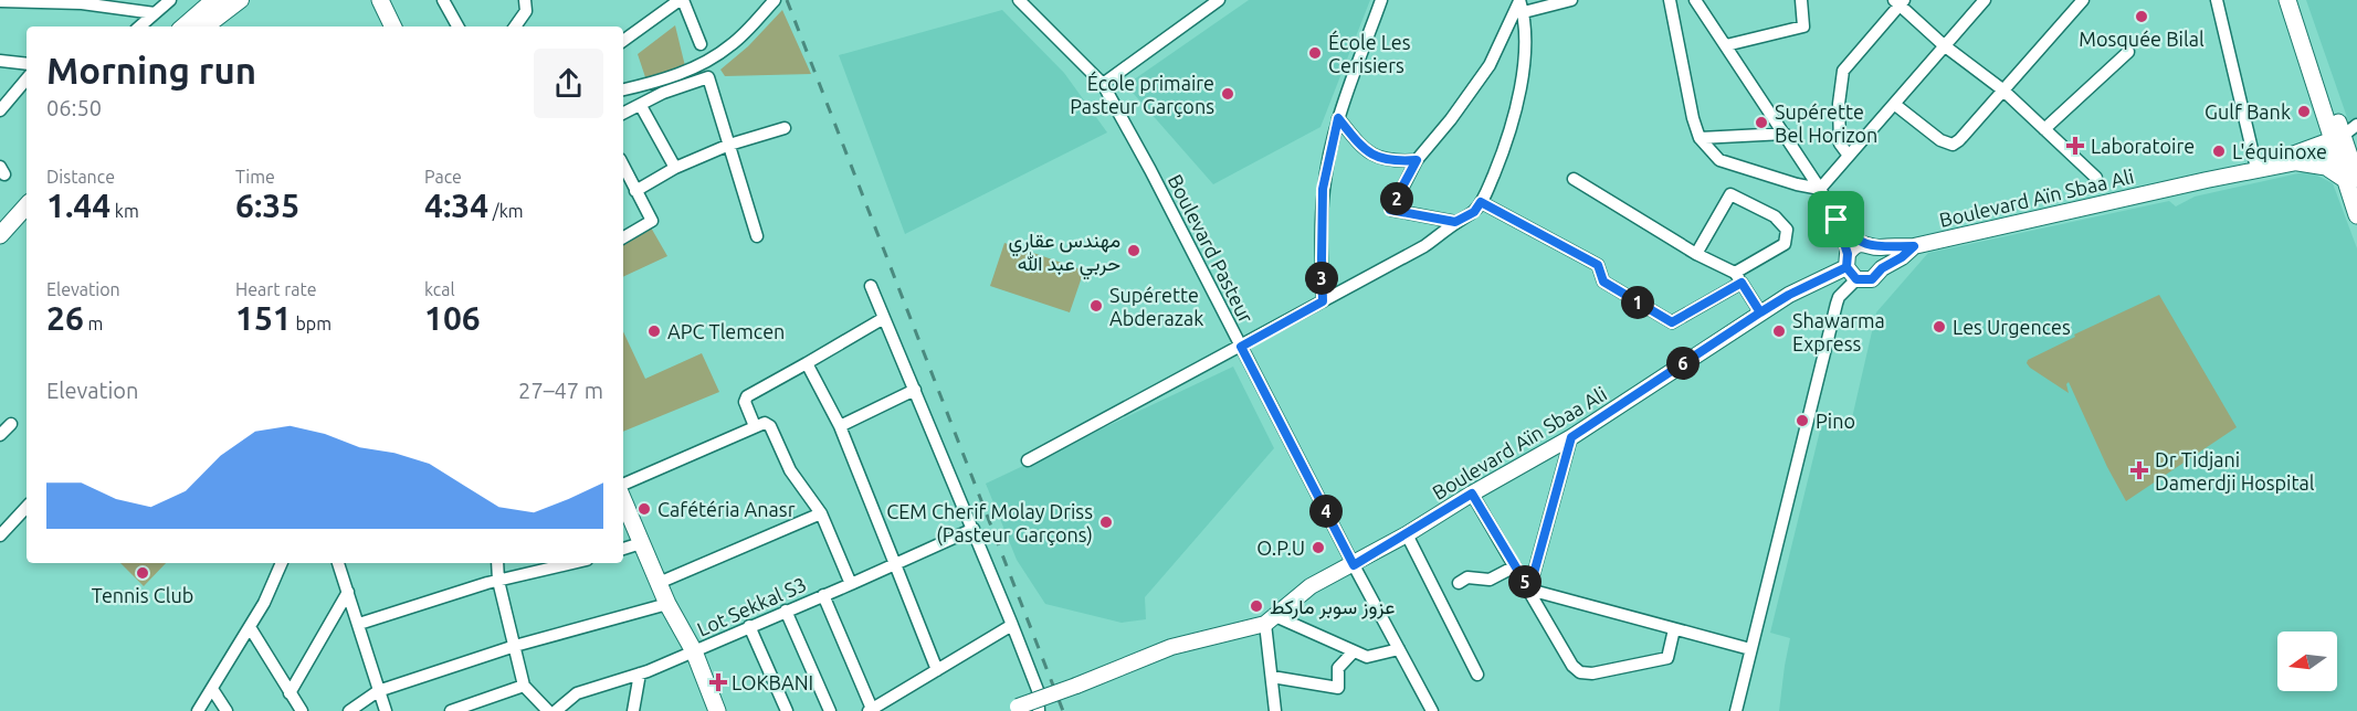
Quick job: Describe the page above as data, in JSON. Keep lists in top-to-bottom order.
{
  "streets": {
    "main road": ["Boulevard Aïn Sbaa Ali"],
    "street": ["Boulevard Pasteur", "Lot Sekkal S3"]
  },
  "crossings": [
    ["Boulevard Aïn Sbaa Ali", "Boulevard Pasteur"]
  ],
  "places": {
    "other": [
      "Mosquée Bilal",
      "École Les Cerisiers",
      "École primaire Pasteur Garçons",
      "Gulf Bank",
      "Supérette Bel Horizon",
      "L'équinoxe",
      "مهندس عقاري حربي عبد الله",
      "Supérette Abderazak",
      "Les Urgences",
      "APC Tlemcen",
      "Shawarma Express",
      "Pino",
      "Cafétéria Anasr",
      "CEM Cherif Molay Driss (Pasteur Garçons)",
      "O.P.U",
      "Tennis Club",
      "عزوز سوبر ماركط"
    ],
    "health": ["Laboratoire", "Dr Tidjani Damerdji Hospital", "LOKBANI"]
  },
  "north": "left",
  "page": {
    "heading": ["Morning run", "06:50"],
    "stats": [
      ["Distance", "1.44 km"],
      ["Time", "6:35"],
      ["Pace", "4:34 /km"],
      ["Elevation", "26 m"],
      ["Heart rate", "151 bpm"],
      ["kcal", "106"]
    ],
    "pins": [
      "2",
      "3",
      "1",
      "6",
      "4",
      "5"
    ],
    "chart": ["Elevation", "27–47 m"]
  }
}
